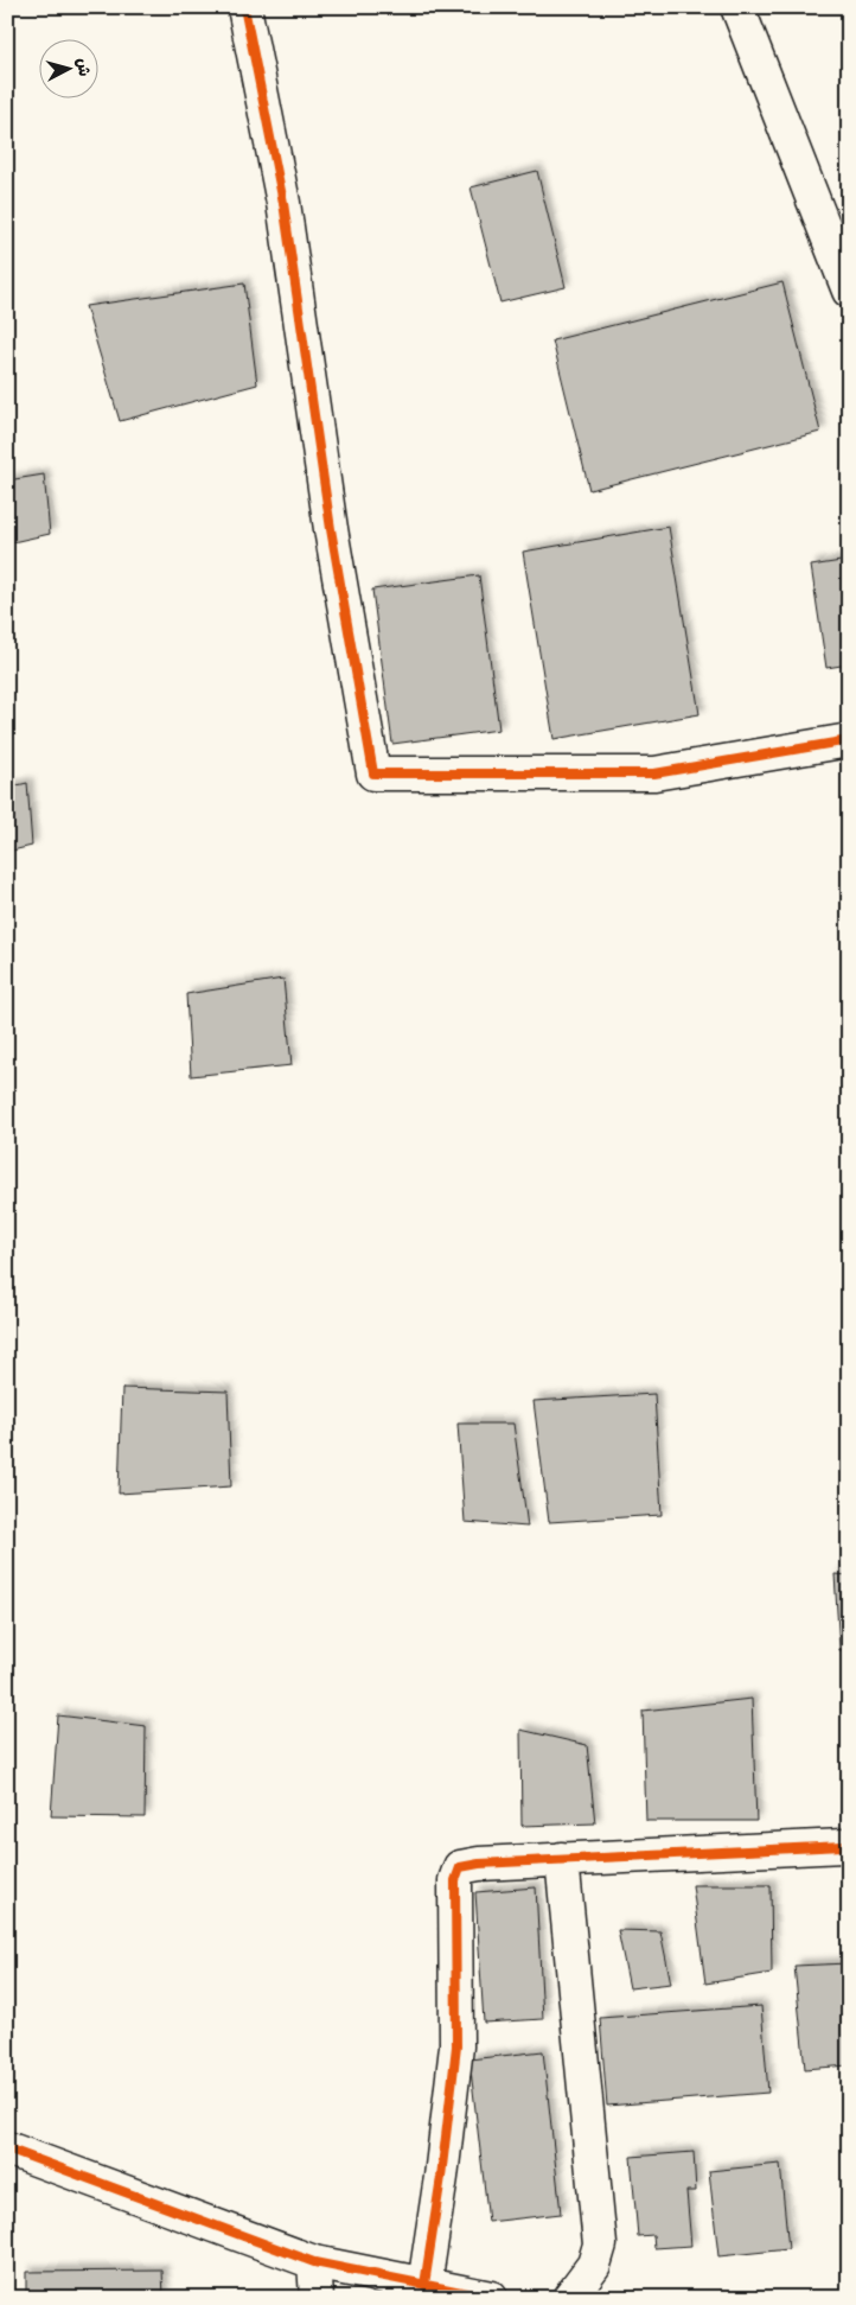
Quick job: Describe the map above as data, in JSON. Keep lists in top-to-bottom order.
{
  "north": "right"
}
